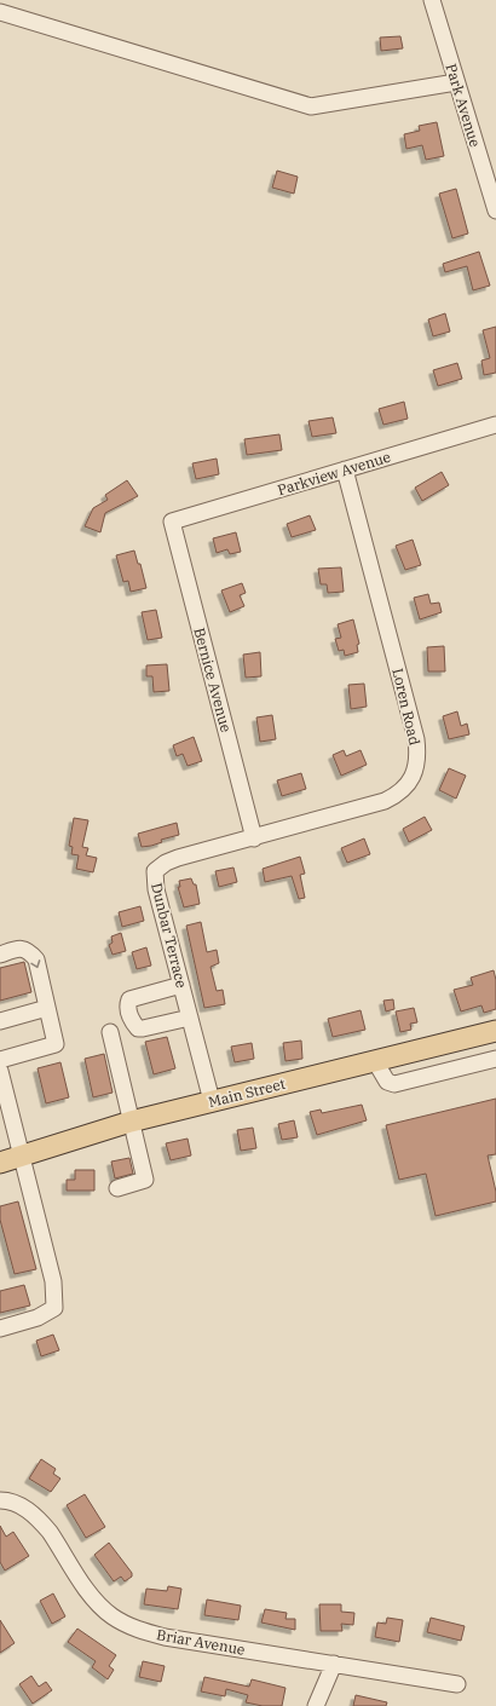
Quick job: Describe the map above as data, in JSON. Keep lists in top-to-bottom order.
{
  "streets": {
    "main road": ["Main Street"],
    "street": [
      "Park Avenue",
      "Parkview Avenue",
      "Bernice Avenue",
      "Loren Road",
      "Dunbar Terrace",
      "Briar Avenue"
    ]
  },
  "crossings": [
    ["Parkview Avenue", "Bernice Avenue"],
    ["Parkview Avenue", "Loren Road"],
    ["Bernice Avenue", "Loren Road"],
    ["Bernice Avenue", "Dunbar Terrace"],
    ["Loren Road", "Dunbar Terrace"],
    ["Dunbar Terrace", "Main Street"]
  ]
}
